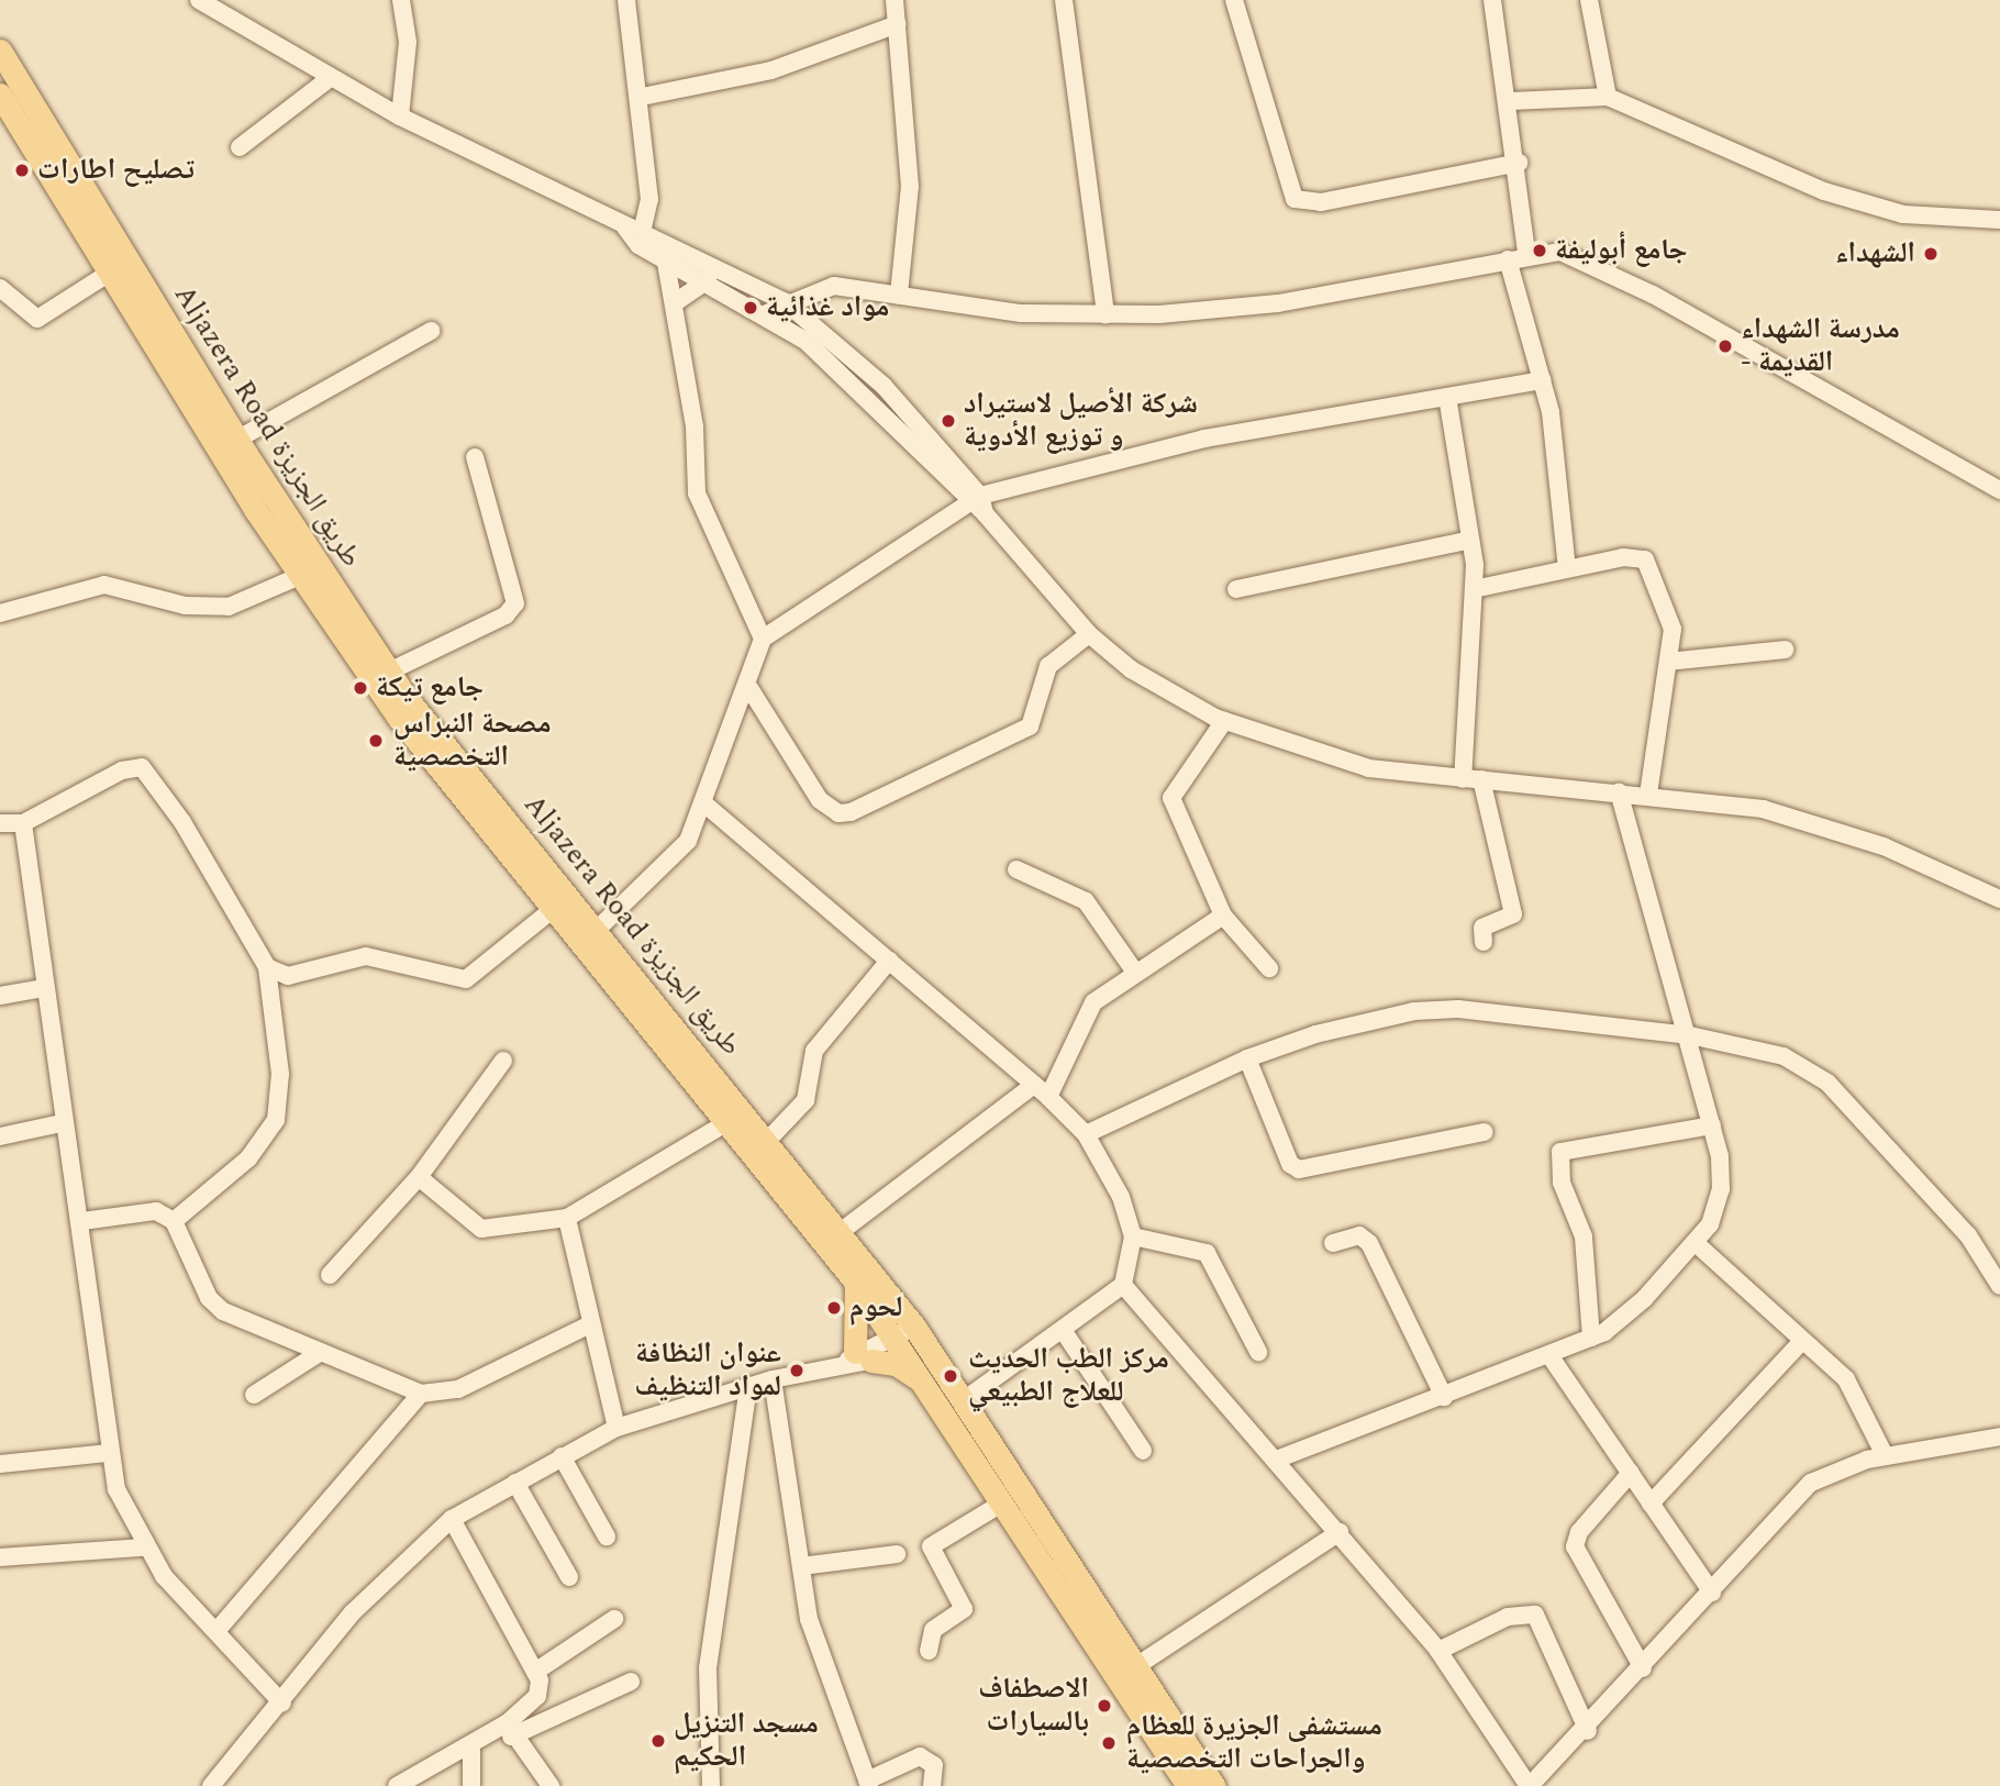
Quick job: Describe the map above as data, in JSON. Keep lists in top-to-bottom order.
{
  "streets": {
    "main road": ["Aljazera Road طريق الجزيزة"]
  },
  "places": [
    "تصليح اطارات",
    "جامع أبوليفة",
    "الشهداء",
    "مواد غذائية",
    "مدرسة الشهداء - القديمة",
    "شركة الأصيل لاستيراد و توزيع الأدوية",
    "جامع تيكة",
    "مصحة النبراس التخصصية",
    "لحوم",
    "عنوان النظافة لمواد التنظيف",
    "مركز الطب الحديث للعلاج الطبيعي",
    "الاصطفاف بالسيارات",
    "مسجد التنزيل الحكيم",
    "مستشفى الجزيرة للعظام والجراحات التخصصية"
  ]
}
